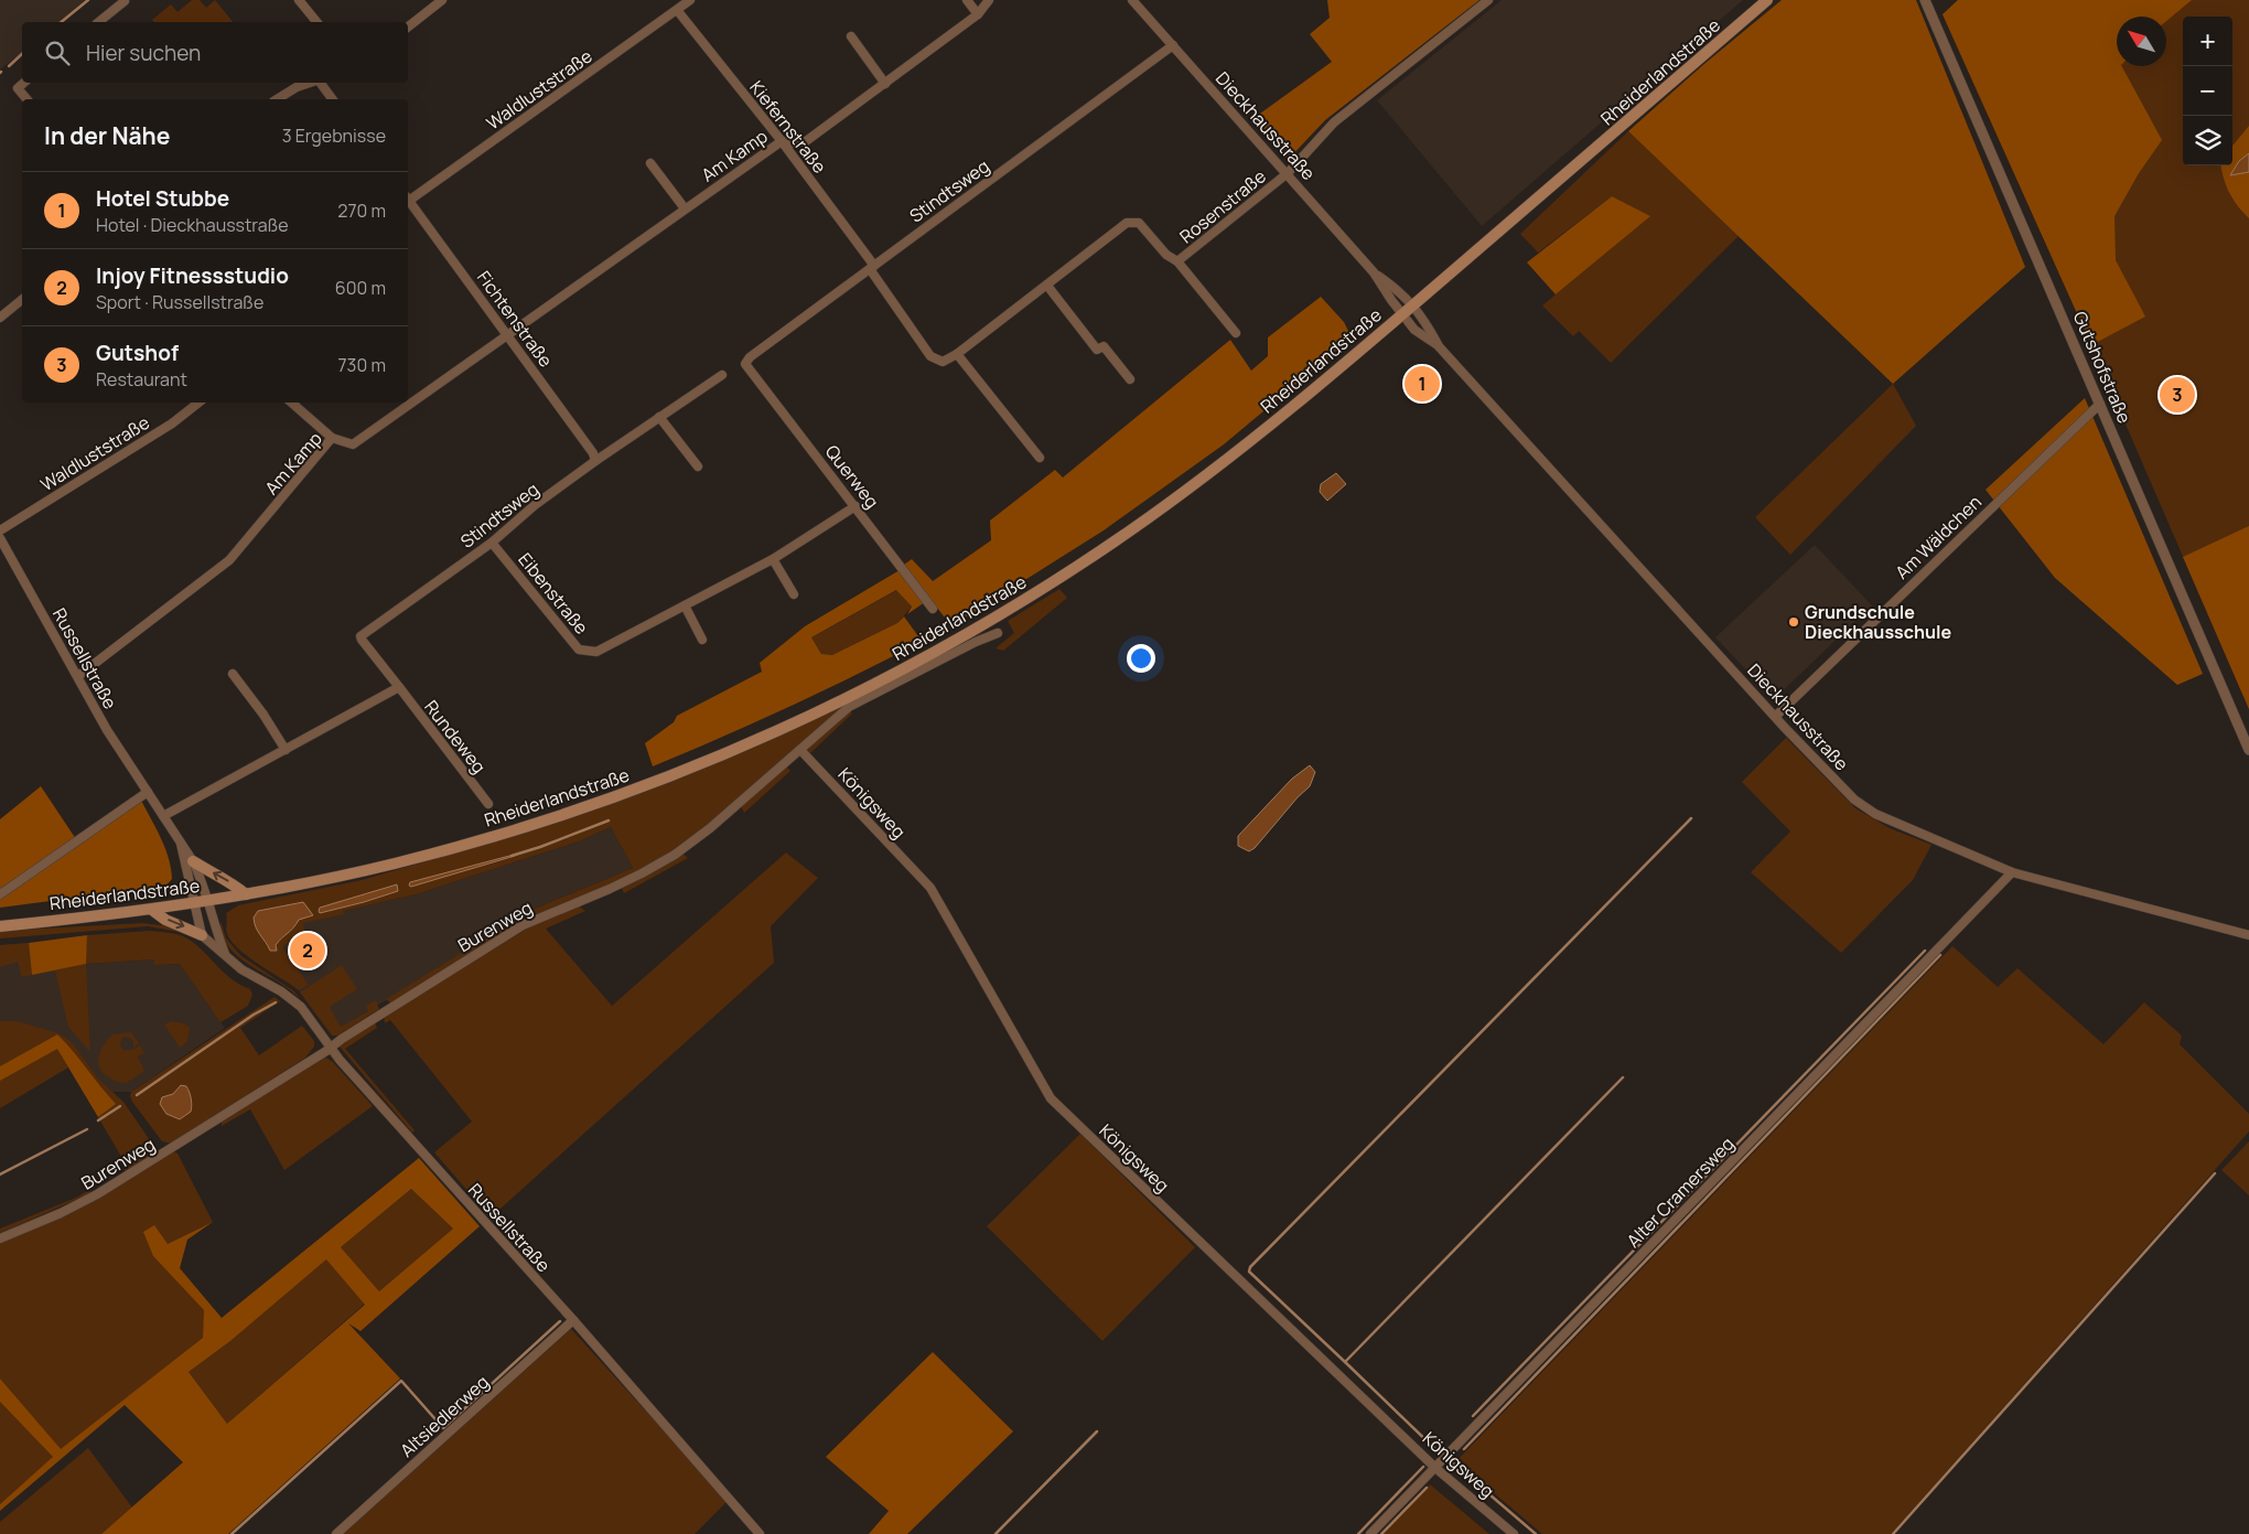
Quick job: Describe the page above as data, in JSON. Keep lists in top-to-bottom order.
{
  "streets": {
    "main road": ["Rheiderlandstraße"],
    "street": [
      "Waldluststraße",
      "Dieckhausstraße",
      "Kiefernstraße",
      "Am Kamp",
      "Stindtsweg",
      "Rosenstraße",
      "Fichtenstraße",
      "Gutshofstraße",
      "Querweg",
      "Am Wäldchen",
      "Eibenstraße",
      "Russellstraße",
      "Rundeweg",
      "Königsweg",
      "Burenweg",
      "Alter Cramersweg",
      "Altsiedlerweg"
    ]
  },
  "crossings": [
    ["Rheiderlandstraße", "Dieckhausstraße"],
    ["Rheiderlandstraße", "Russellstraße"],
    ["Waldluststraße", "Kiefernstraße"],
    ["Dieckhausstraße", "Stindtsweg"],
    ["Dieckhausstraße", "Rosenstraße"],
    ["Dieckhausstraße", "Am Wäldchen"],
    ["Dieckhausstraße", "Alter Cramersweg"],
    ["Kiefernstraße", "Am Kamp"],
    ["Kiefernstraße", "Stindtsweg"],
    ["Am Kamp", "Fichtenstraße"],
    ["Am Kamp", "Russellstraße"],
    ["Stindtsweg", "Fichtenstraße"],
    ["Stindtsweg", "Querweg"],
    ["Stindtsweg", "Eibenstraße"],
    ["Stindtsweg", "Rundeweg"],
    ["Gutshofstraße", "Am Wäldchen"],
    ["Querweg", "Eibenstraße"],
    ["Russellstraße", "Burenweg"],
    ["Russellstraße", "Altsiedlerweg"],
    ["Königsweg", "Burenweg"],
    ["Königsweg", "Alter Cramersweg"]
  ],
  "places": ["Grundschule Dieckhausschule"],
  "north": "top left",
  "page": {
    "map_buttons": ["+", "−"],
    "search": "Hier suchen",
    "heading": ["In der Nähe", "3 Ergebnisse"],
    "list": [
      {
        "mark": "1",
        "name": "Hotel Stubbe",
        "note": "Hotel · Dieckhausstraße",
        "value": "270 m"
      },
      {
        "mark": "2",
        "name": "Injoy Fitnessstudio",
        "note": "Sport · Russellstraße",
        "value": "600 m"
      },
      {
        "mark": "3",
        "name": "Gutshof",
        "note": "Restaurant",
        "value": "730 m"
      }
    ],
    "pins": ["1", "3", "2"]
  }
}
